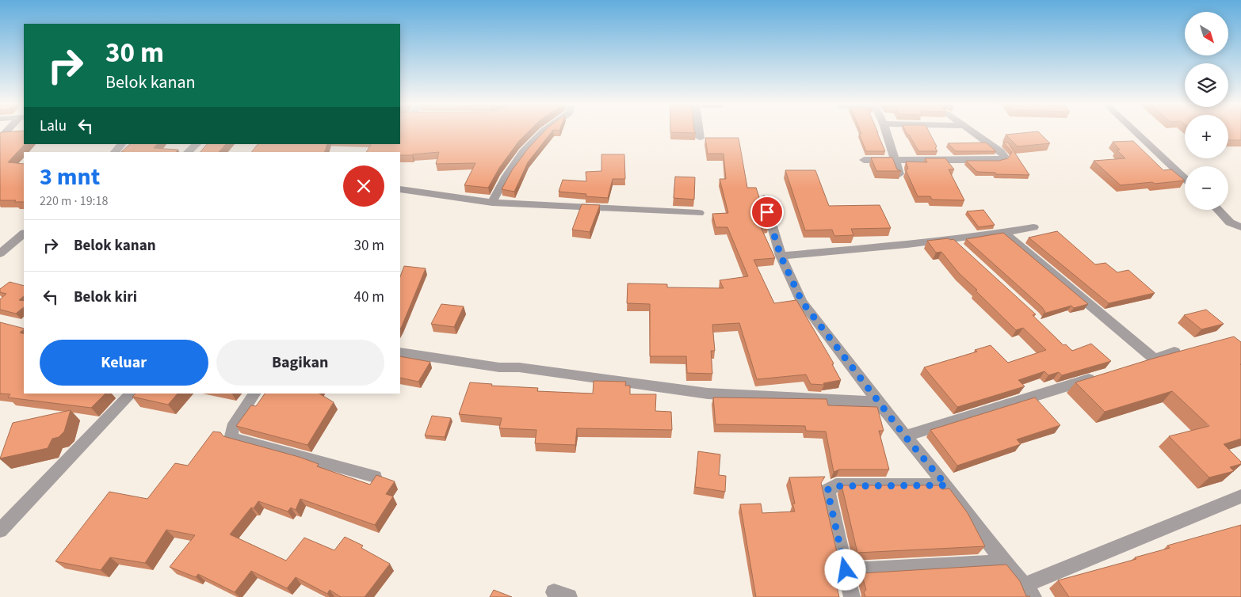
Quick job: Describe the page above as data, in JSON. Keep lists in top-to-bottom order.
{
  "north": "bottom right",
  "page": {
    "map_buttons": ["+", "−"],
    "turn": ["30 m", "Belok kanan"],
    "then": "Lalu",
    "heading": ["3 mnt", "220 m · 19:18"],
    "list": [
      {
        "name": "Belok kanan",
        "value": "30 m"
      },
      {
        "name": "Belok kiri",
        "value": "40 m"
      }
    ],
    "buttons": ["Keluar", "Bagikan"]
  }
}
